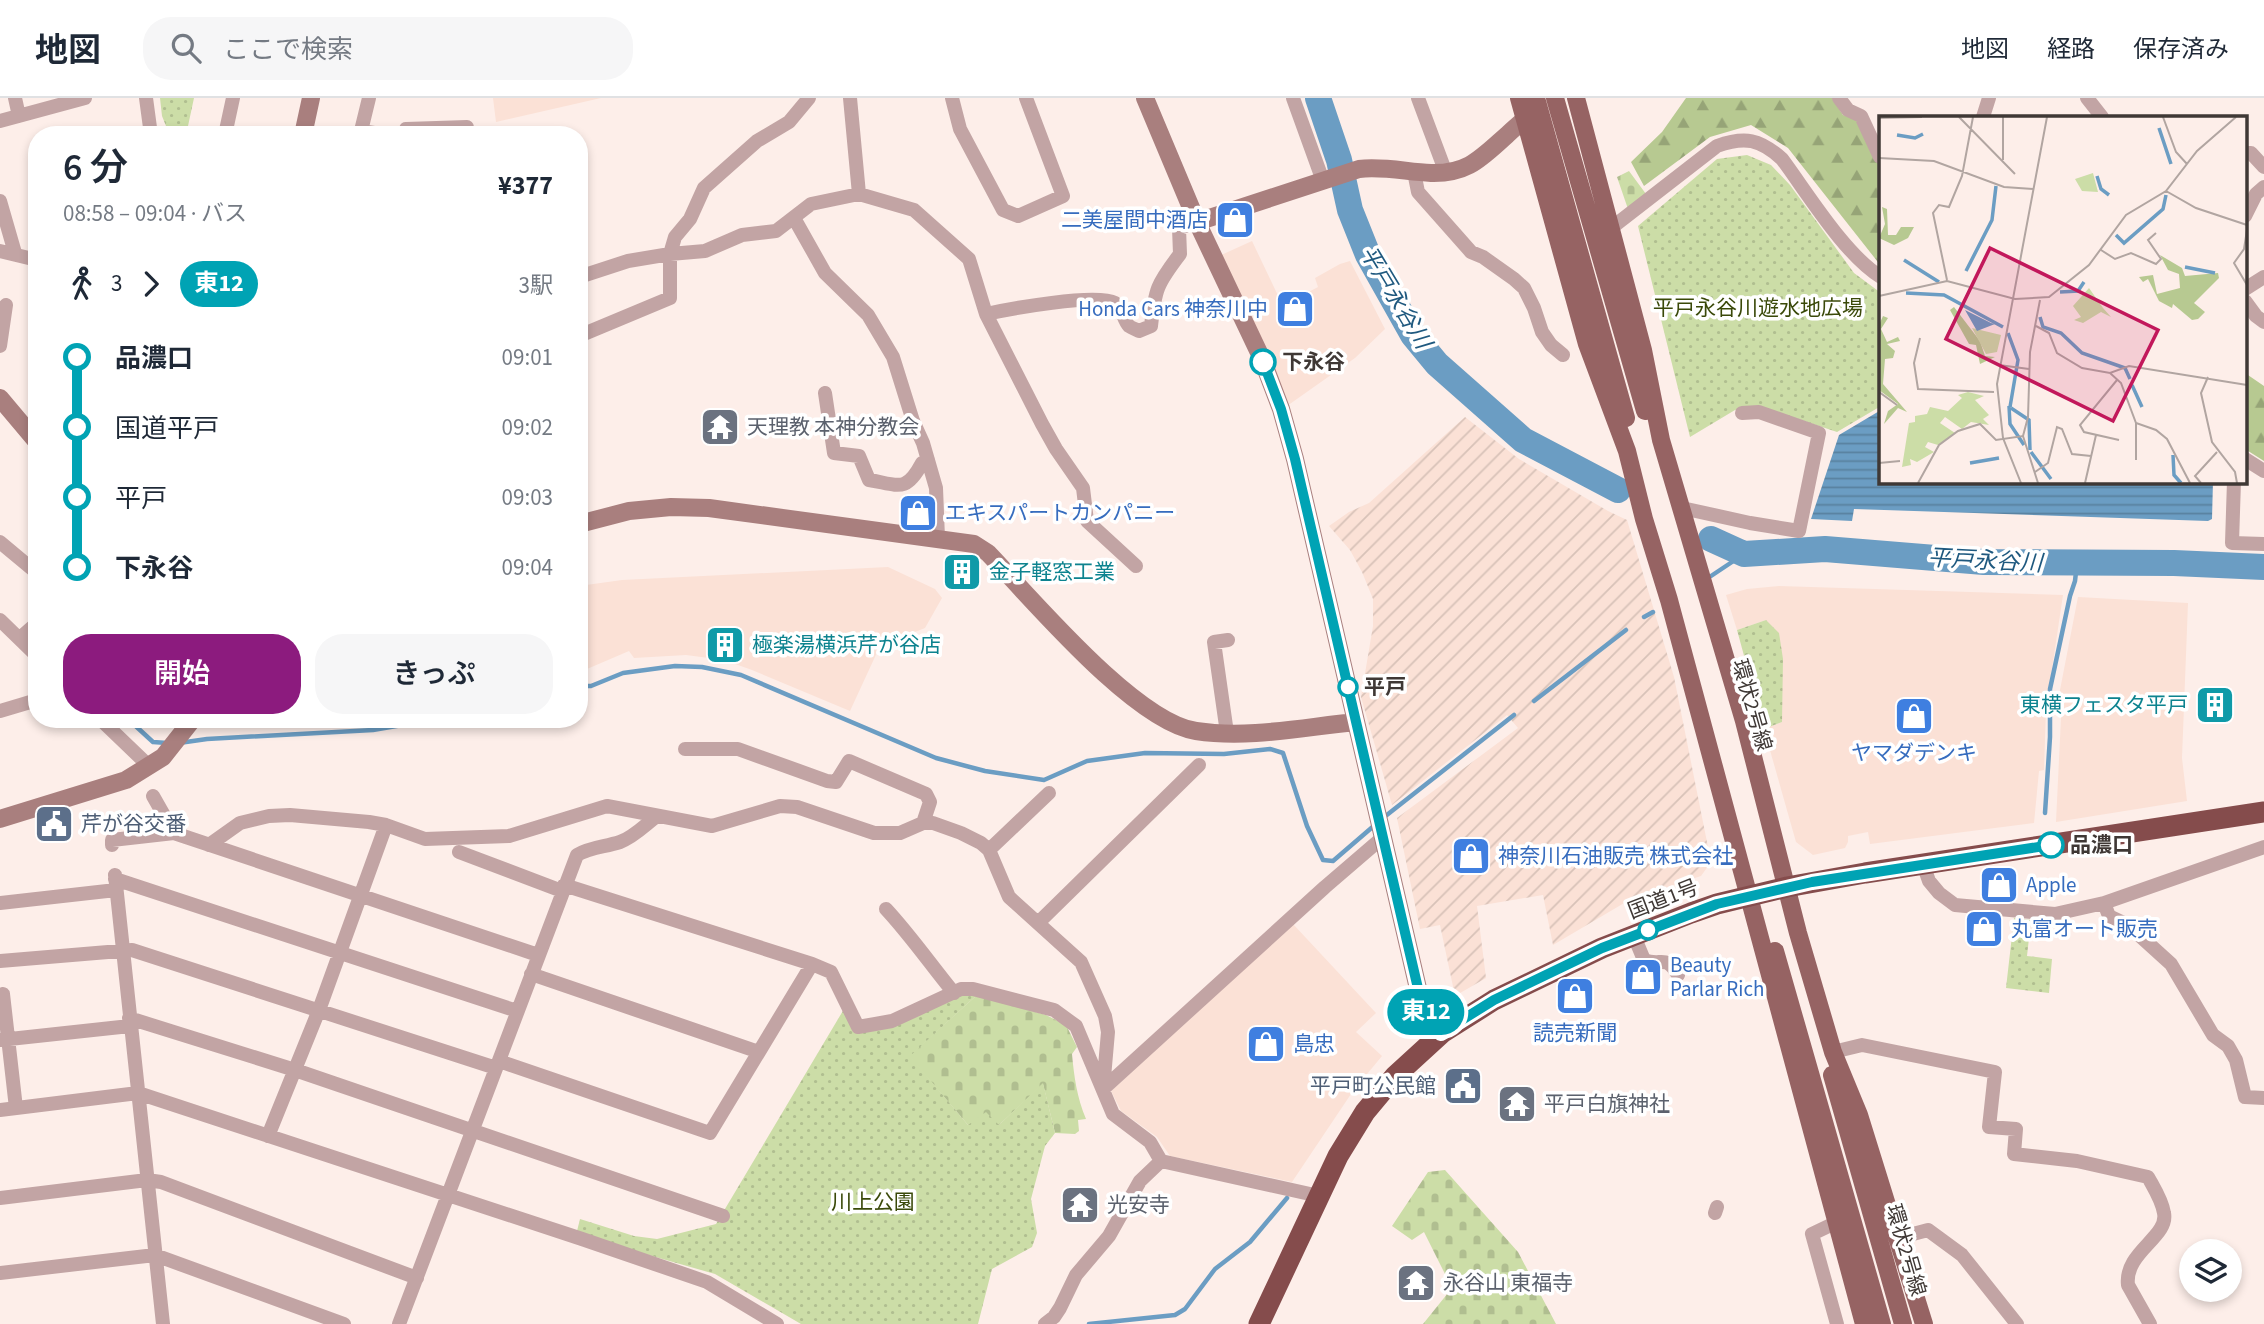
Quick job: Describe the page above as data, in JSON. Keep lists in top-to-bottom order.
{
  "streets": {
    "highway": ["国道1号"],
    "main road": ["環状2号線"]
  },
  "water": ["平戸永谷川"],
  "parks": ["平戸永谷川遊水地広場", "川上公園"],
  "places": {
    "shop": [
      "二美屋間中酒店",
      "Honda Cars 神奈川中",
      "エキスパートカンパニー",
      "ヤマダデンキ",
      "神奈川石油販売 株式会社",
      "Apple",
      "丸富オート販売",
      "Beauty Parlar Rich",
      "読売新聞",
      "島忠"
    ],
    "other": ["下永谷", "平戸", "品濃口"],
    "temple": [
      "天理教 本神分教会",
      "平戸白旗神社",
      "光安寺",
      "永谷山 東福寺"
    ],
    "building": ["金子軽窓工業", "極楽湯横浜芹が谷店", "東横フェスタ平戸"],
    "public building": ["芹が谷交番", "平戸町公民館"]
  },
  "lines": ["bus line 東12"],
  "page": {
    "header": "地図",
    "search": "ここで検索",
    "nav": ["地図", "経路", "保存済み"],
    "on_map": "東12",
    "heading": ["6 分", "08:58 – 09:04 · バス", "¥377"],
    "legs": ["3", "東12", "3駅"],
    "list": [
      {
        "name": "品濃口",
        "value": "09:01"
      },
      {
        "name": "国道平戸",
        "value": "09:02"
      },
      {
        "name": "平戸",
        "value": "09:03"
      },
      {
        "name": "下永谷",
        "value": "09:04"
      }
    ],
    "buttons": ["開始", "きっぷ"]
  }
}
